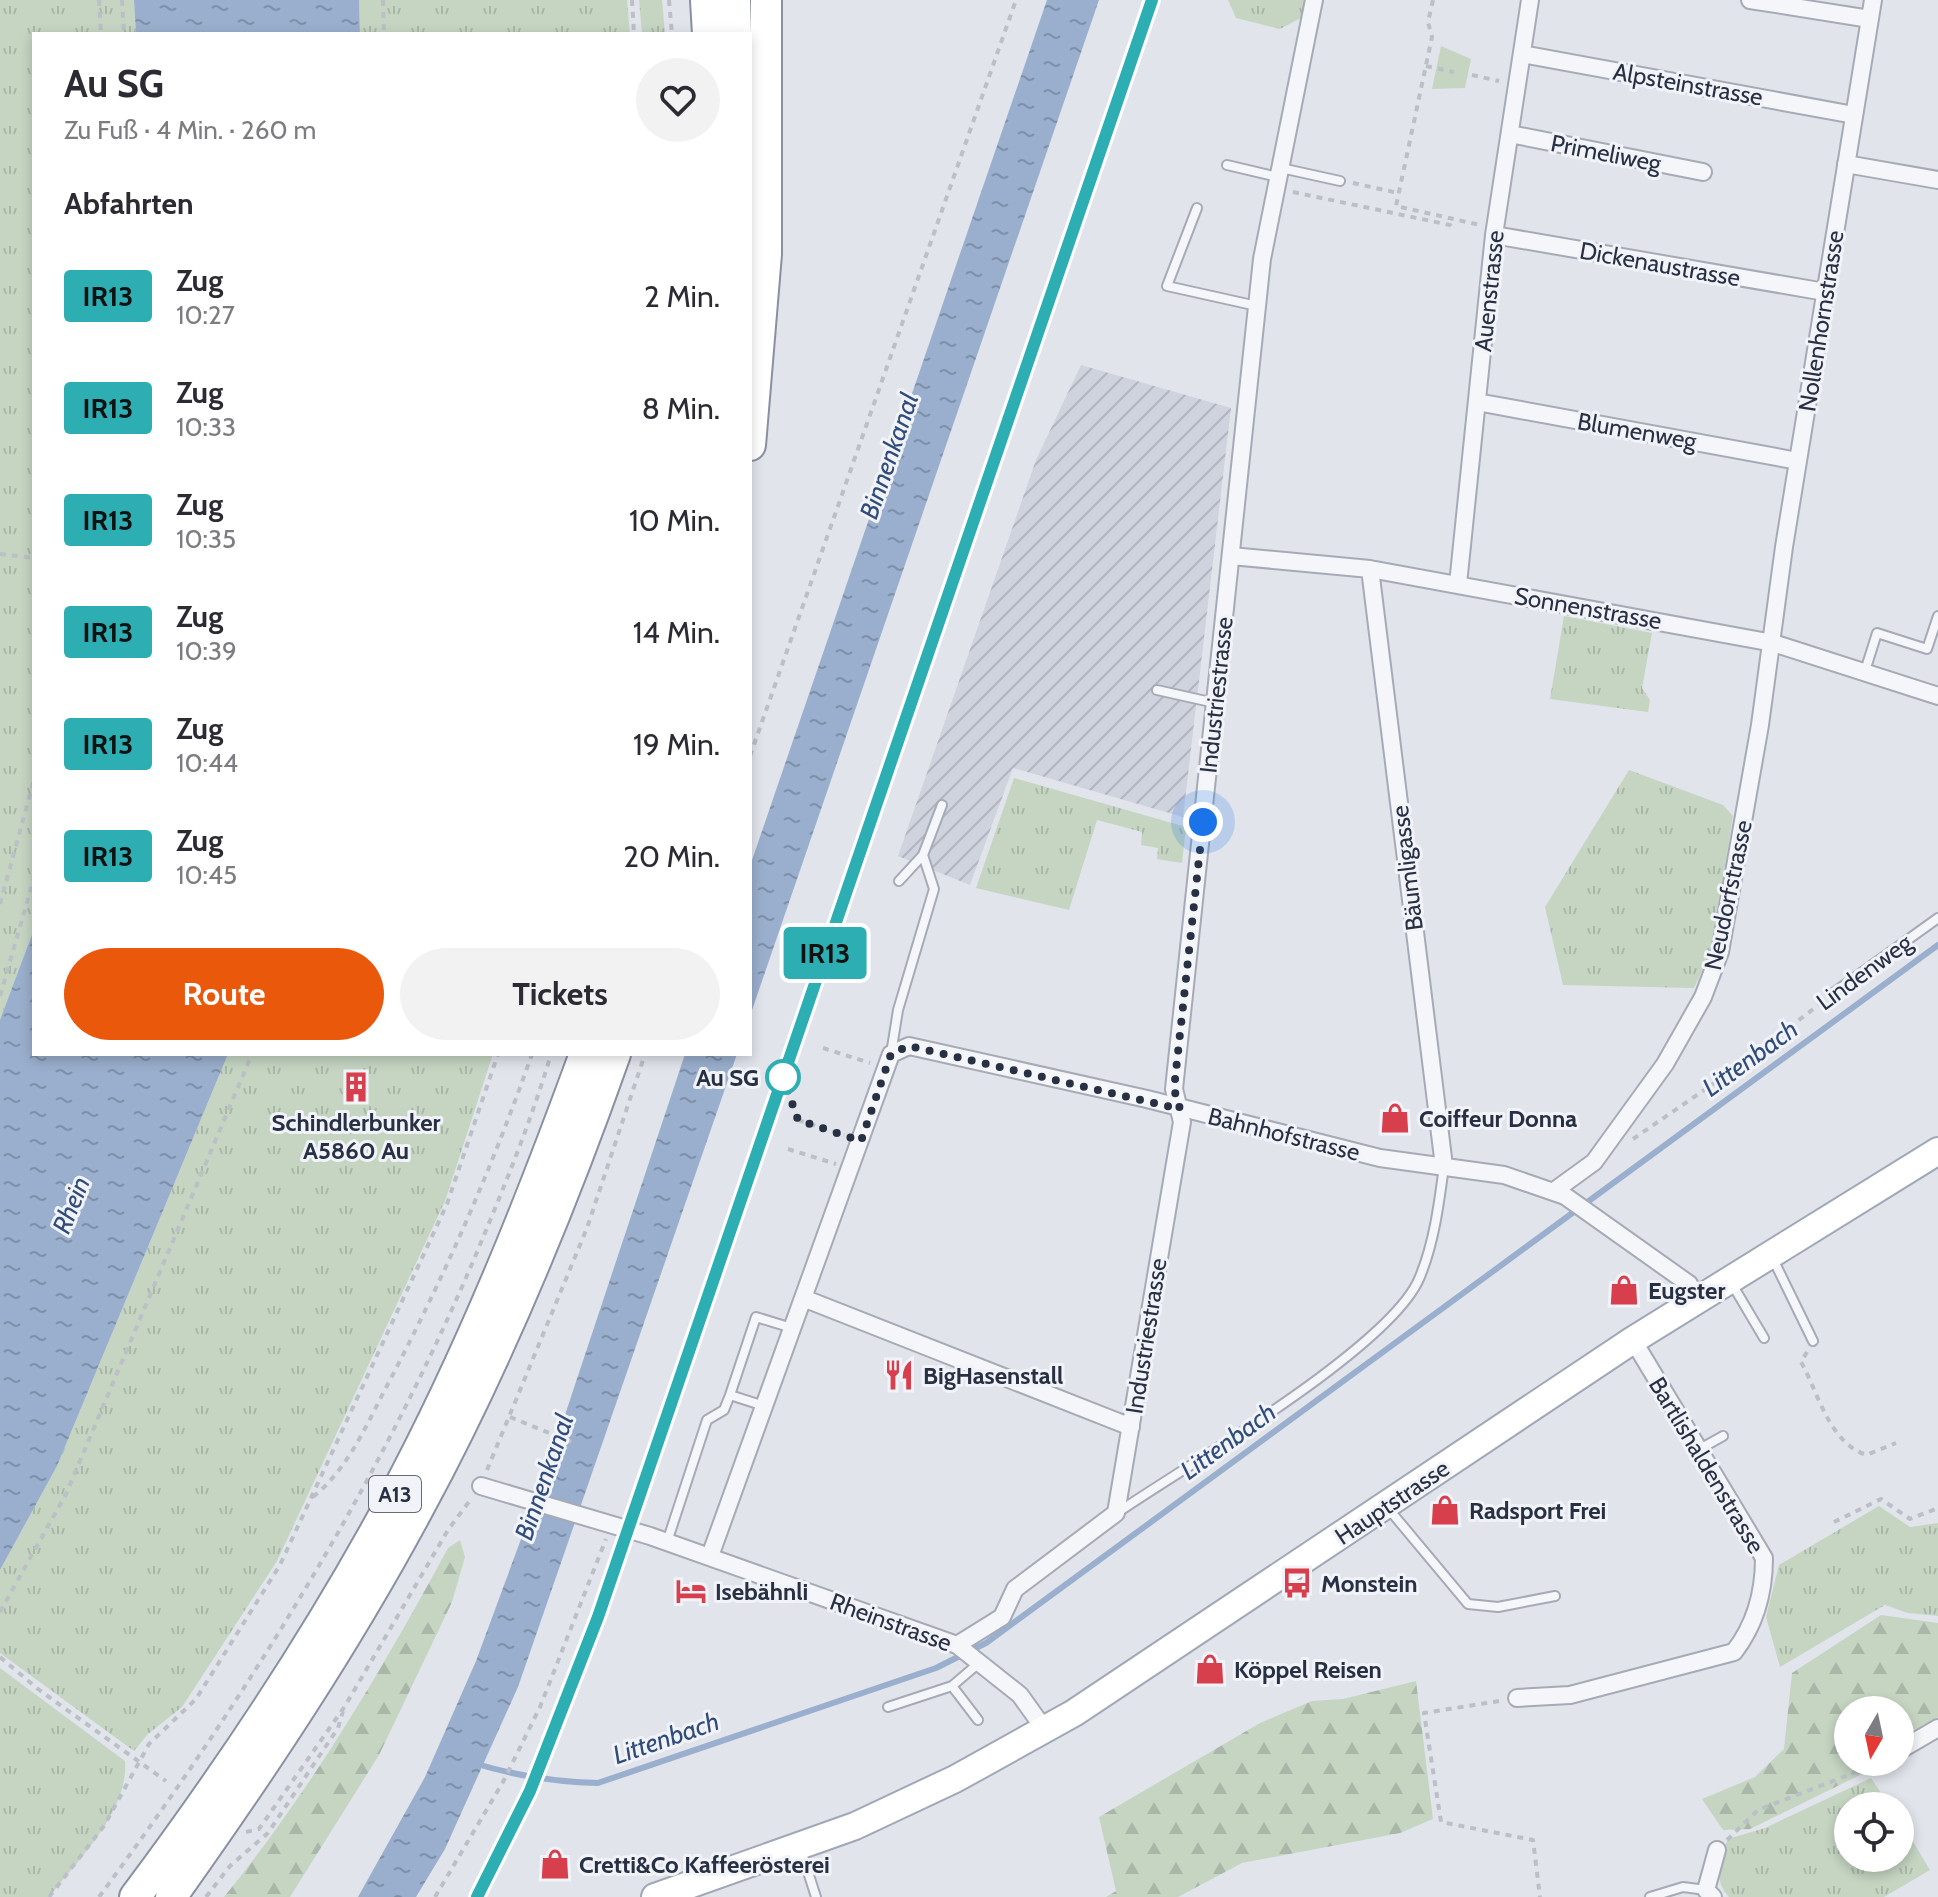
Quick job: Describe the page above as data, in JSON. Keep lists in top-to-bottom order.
{
  "streets": {
    "highway": ["A13"],
    "main road": ["Hauptstrasse"],
    "street": [
      "Alpsteinstrasse",
      "Primeliweg",
      "Dickenaustrasse",
      "Auenstrasse",
      "Nollenhornstrasse",
      "Blumenweg",
      "Sonnenstrasse",
      "Industriestrasse",
      "Bäumligasse",
      "Neudorfstrasse",
      "Bahnhofstrasse",
      "Bartlishaldenstrasse",
      "Rheinstrasse"
    ],
    "lane": ["Lindenweg"]
  },
  "crossings": [
    ["Alpsteinstrasse", "Auenstrasse"],
    ["Alpsteinstrasse", "Nollenhornstrasse"],
    ["Primeliweg", "Auenstrasse"],
    ["Dickenaustrasse", "Auenstrasse"],
    ["Dickenaustrasse", "Nollenhornstrasse"],
    ["Auenstrasse", "Blumenweg"],
    ["Auenstrasse", "Sonnenstrasse"],
    ["Nollenhornstrasse", "Blumenweg"],
    ["Nollenhornstrasse", "Sonnenstrasse"],
    ["Nollenhornstrasse", "Neudorfstrasse"],
    ["Sonnenstrasse", "Industriestrasse"],
    ["Sonnenstrasse", "Bäumligasse"],
    ["Sonnenstrasse", "Neudorfstrasse"],
    ["Industriestrasse", "Bahnhofstrasse"],
    ["Bäumligasse", "Bahnhofstrasse"],
    ["Neudorfstrasse", "Lindenweg"],
    ["Neudorfstrasse", "Bahnhofstrasse"],
    ["Bahnhofstrasse", "Hauptstrasse"],
    ["Bartlishaldenstrasse", "Hauptstrasse"],
    ["Hauptstrasse", "Rheinstrasse"]
  ],
  "water": ["Binnenkanal", "Littenbach", "Rhein"],
  "places": {
    "other": ["Au SG"],
    "building": ["Schindlerbunker A5860 Au"],
    "shop": [
      "Coiffeur Donna",
      "Eugster",
      "Radsport Frei",
      "Köppel Reisen",
      "Cretti&Co Kaffeerösterei"
    ],
    "restaurant": ["BigHasenstall"],
    "bus stop": ["Monstein"],
    "hotel": ["Isebähnli"]
  },
  "north": "bottom",
  "page": {
    "on_map": "IR13",
    "heading": [
      ["Au SG", "Zu Fuß · 4 Min. · 260 m"],
      "Abfahrten"
    ],
    "list": [
      {
        "mark": "IR13",
        "name": "Zug",
        "note": "10:27",
        "value": "2 Min."
      },
      {
        "mark": "IR13",
        "name": "Zug",
        "note": "10:33",
        "value": "8 Min."
      },
      {
        "mark": "IR13",
        "name": "Zug",
        "note": "10:35",
        "value": "10 Min."
      },
      {
        "mark": "IR13",
        "name": "Zug",
        "note": "10:39",
        "value": "14 Min."
      },
      {
        "mark": "IR13",
        "name": "Zug",
        "note": "10:44",
        "value": "19 Min."
      },
      {
        "mark": "IR13",
        "name": "Zug",
        "note": "10:45",
        "value": "20 Min."
      }
    ],
    "buttons": ["Route", "Tickets"]
  }
}
